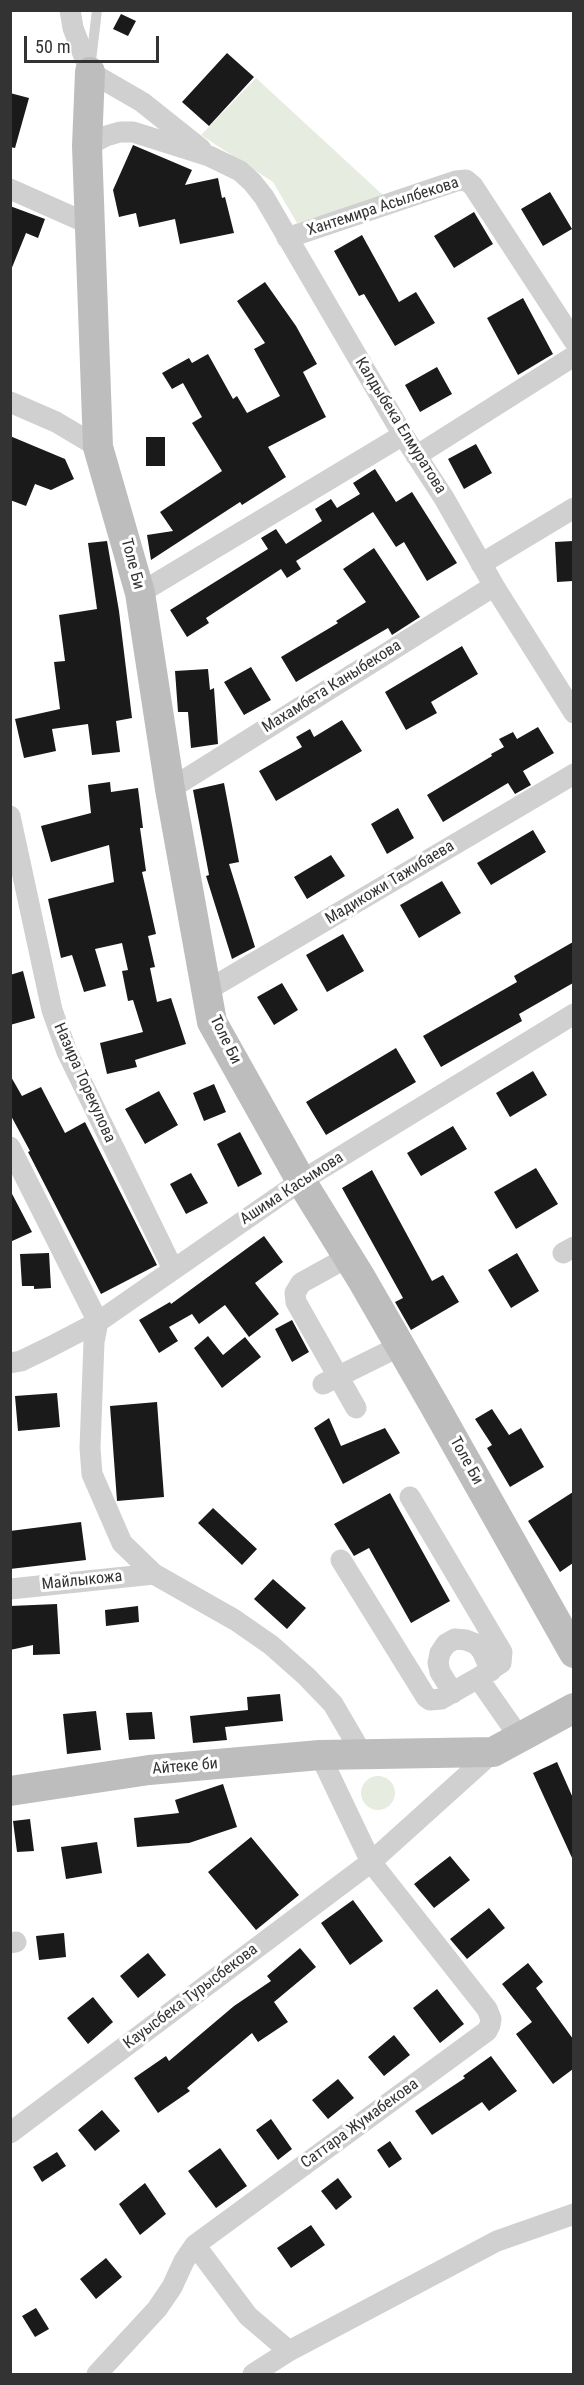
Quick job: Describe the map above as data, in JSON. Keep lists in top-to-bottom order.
{
  "streets": {
    "street": [
      "Хантемира Асылбекова",
      "Калдыбека Елмуратова",
      "Толе Би",
      "Махамбета Каныбекова",
      "Мадикожи Тажибаева",
      "Назира Торекулова",
      "Ашима Касымова",
      "Майлыкожа",
      "Айтеке би",
      "Кауысбека Турысбекова",
      "Саттара Жумабекова"
    ]
  },
  "crossings": [
    ["Хантемира Асылбекова", "Калдыбека Елмуратова"],
    ["Калдыбека Елмуратова", "Толе Би"],
    ["Калдыбека Елмуратова", "Махамбета Каныбекова"],
    ["Толе Би", "Махамбета Каныбекова"],
    ["Толе Би", "Мадикожи Тажибаева"],
    ["Толе Би", "Ашима Касымова"],
    ["Назира Торекулова", "Ашима Касымова"],
    ["Айтеке би", "Кауысбека Турысбекова"],
    ["Кауысбека Турысбекова", "Саттара Жумабекова"]
  ],
  "scale_bar": "50 m"
}
